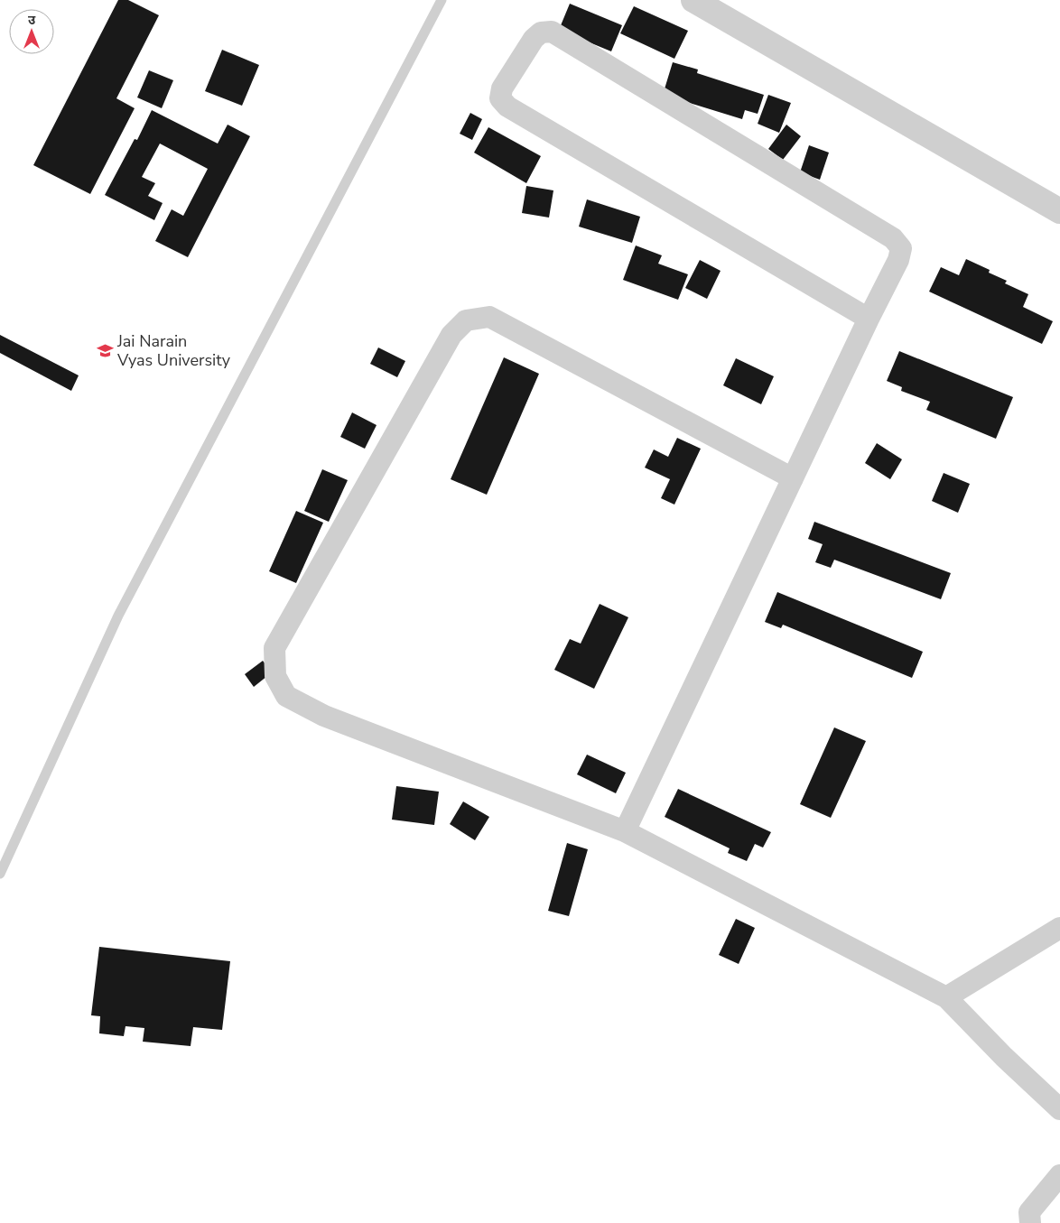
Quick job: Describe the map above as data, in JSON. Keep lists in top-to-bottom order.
{
  "places": {
    "school or university": ["Jai Narain Vyas University"]
  },
  "north": "top"
}
